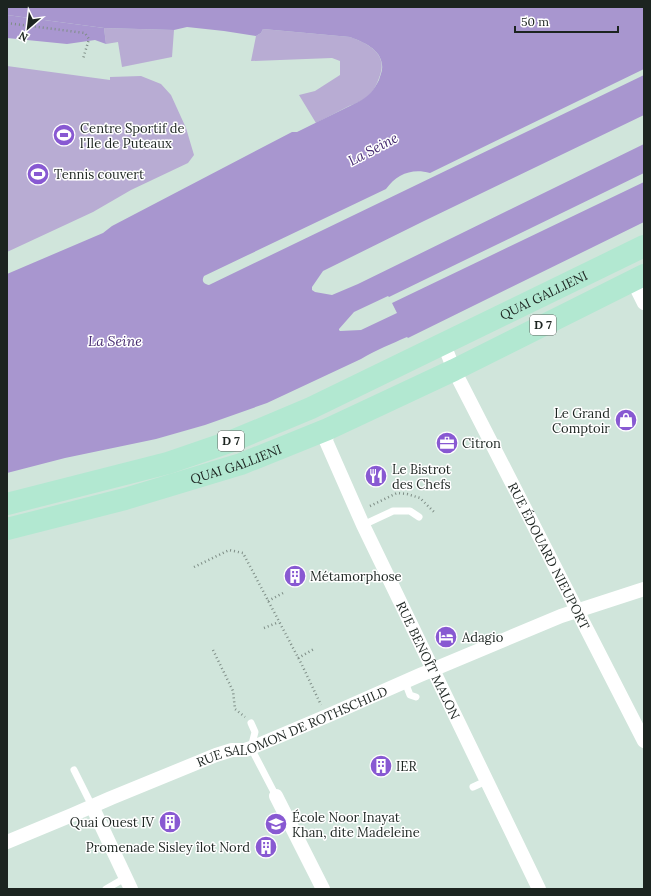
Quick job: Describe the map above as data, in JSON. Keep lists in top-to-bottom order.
{
  "streets": {
    "main road": ["QUAI GALLIENI", "D 7"],
    "street": ["RUE ÉDOUARD NIEUPORT", "RUE BENOÎT MALON", "RUE SALOMON DE ROTHSCHILD"]
  },
  "crossings": [
    ["QUAI GALLIENI", "RUE ÉDOUARD NIEUPORT"],
    ["QUAI GALLIENI", "RUE BENOÎT MALON"],
    ["RUE ÉDOUARD NIEUPORT", "RUE SALOMON DE ROTHSCHILD"],
    ["RUE BENOÎT MALON", "RUE SALOMON DE ROTHSCHILD"]
  ],
  "water": ["La Seine"],
  "places": {
    "sports": ["Centre Sportif de l'Ile de Puteaux", "Tennis couvert"],
    "shop": ["Le Grand Comptoir"],
    "office": ["Citron"],
    "restaurant": ["Le Bistrot des Chefs"],
    "building": [
      "Métamorphose",
      "IER",
      "Quai Ouest IV",
      "Promenade Sisley îlot Nord"
    ],
    "hotel": ["Adagio"],
    "school or university": ["École Noor Inayat Khan, dite Madeleine"]
  },
  "scale_bar": "50 m",
  "north": "bottom left"
}
